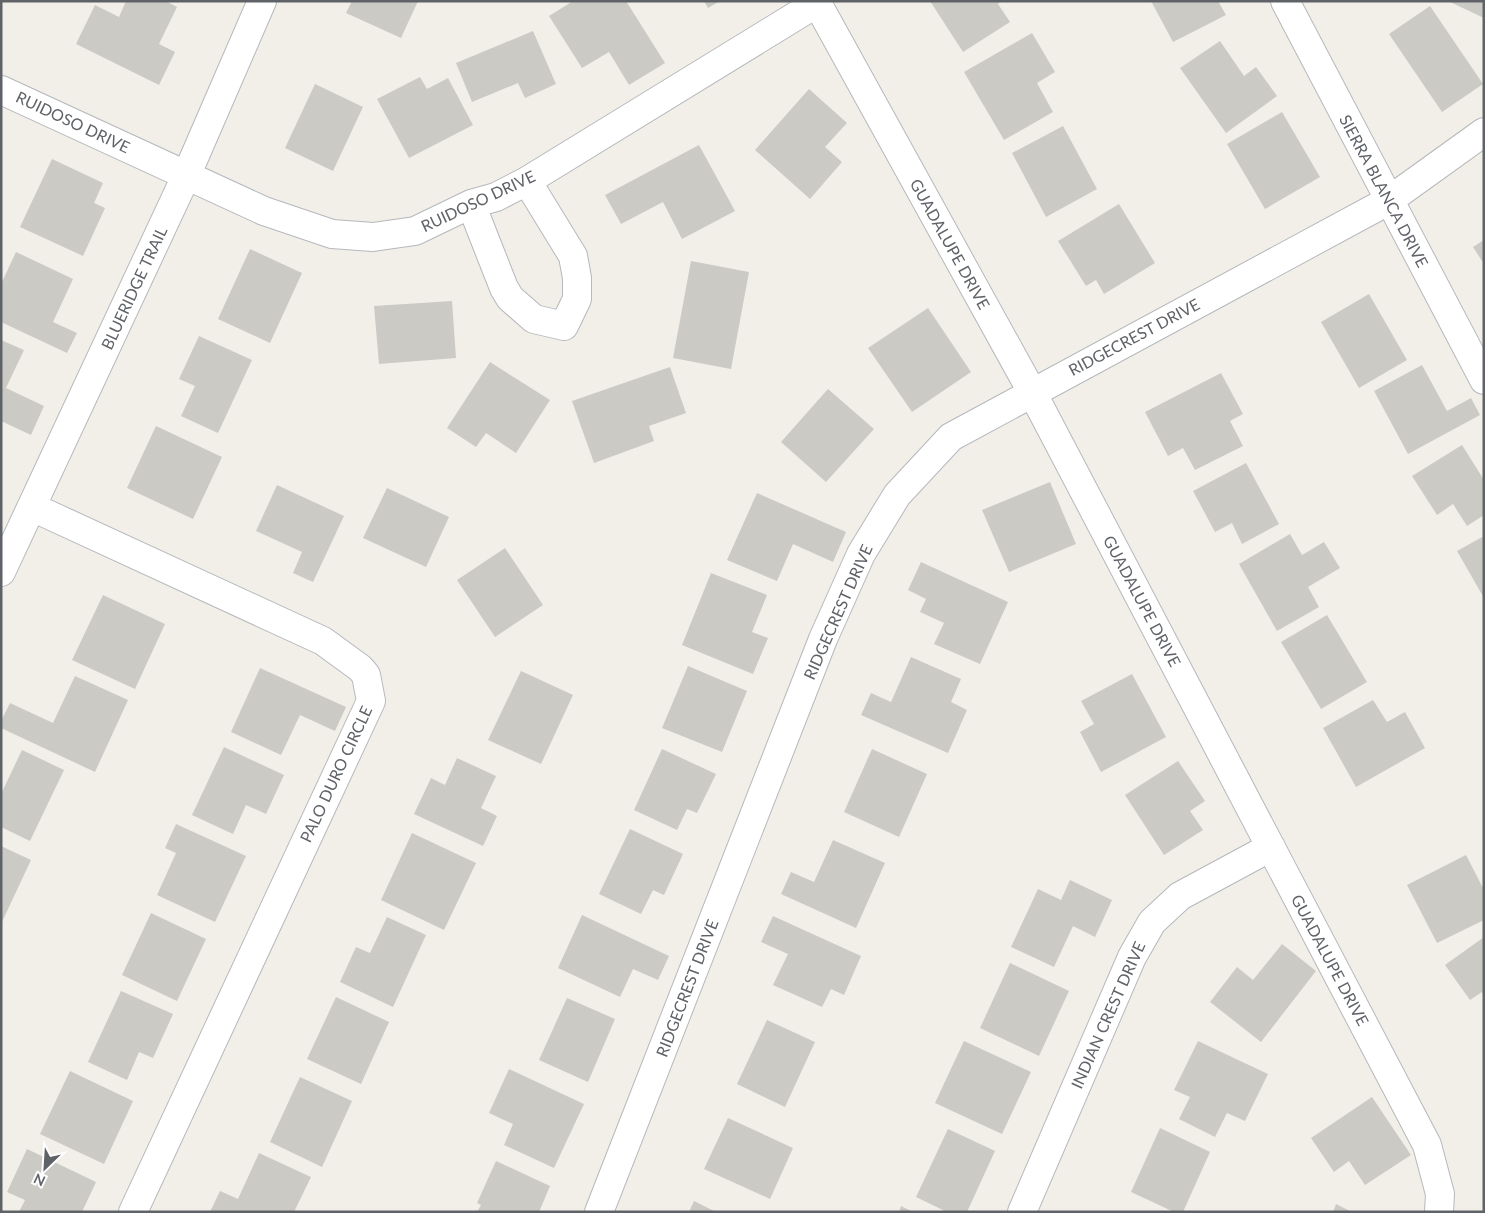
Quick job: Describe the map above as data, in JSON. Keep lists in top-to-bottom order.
{
  "streets": {
    "street": [
      "RUIDOSO DRIVE",
      "SIERRA BLANCA DRIVE",
      "GUADALUPE DRIVE",
      "BLUERIDGE TRAIL",
      "RIDGECREST DRIVE",
      "PALO DURO CIRCLE",
      "INDIAN CREST DRIVE"
    ]
  },
  "crossings": [
    ["RUIDOSO DRIVE", "GUADALUPE DRIVE"],
    ["RUIDOSO DRIVE", "BLUERIDGE TRAIL"],
    ["SIERRA BLANCA DRIVE", "RIDGECREST DRIVE"],
    ["GUADALUPE DRIVE", "RIDGECREST DRIVE"],
    ["GUADALUPE DRIVE", "INDIAN CREST DRIVE"],
    ["BLUERIDGE TRAIL", "PALO DURO CIRCLE"]
  ],
  "north": "bottom left"
}
